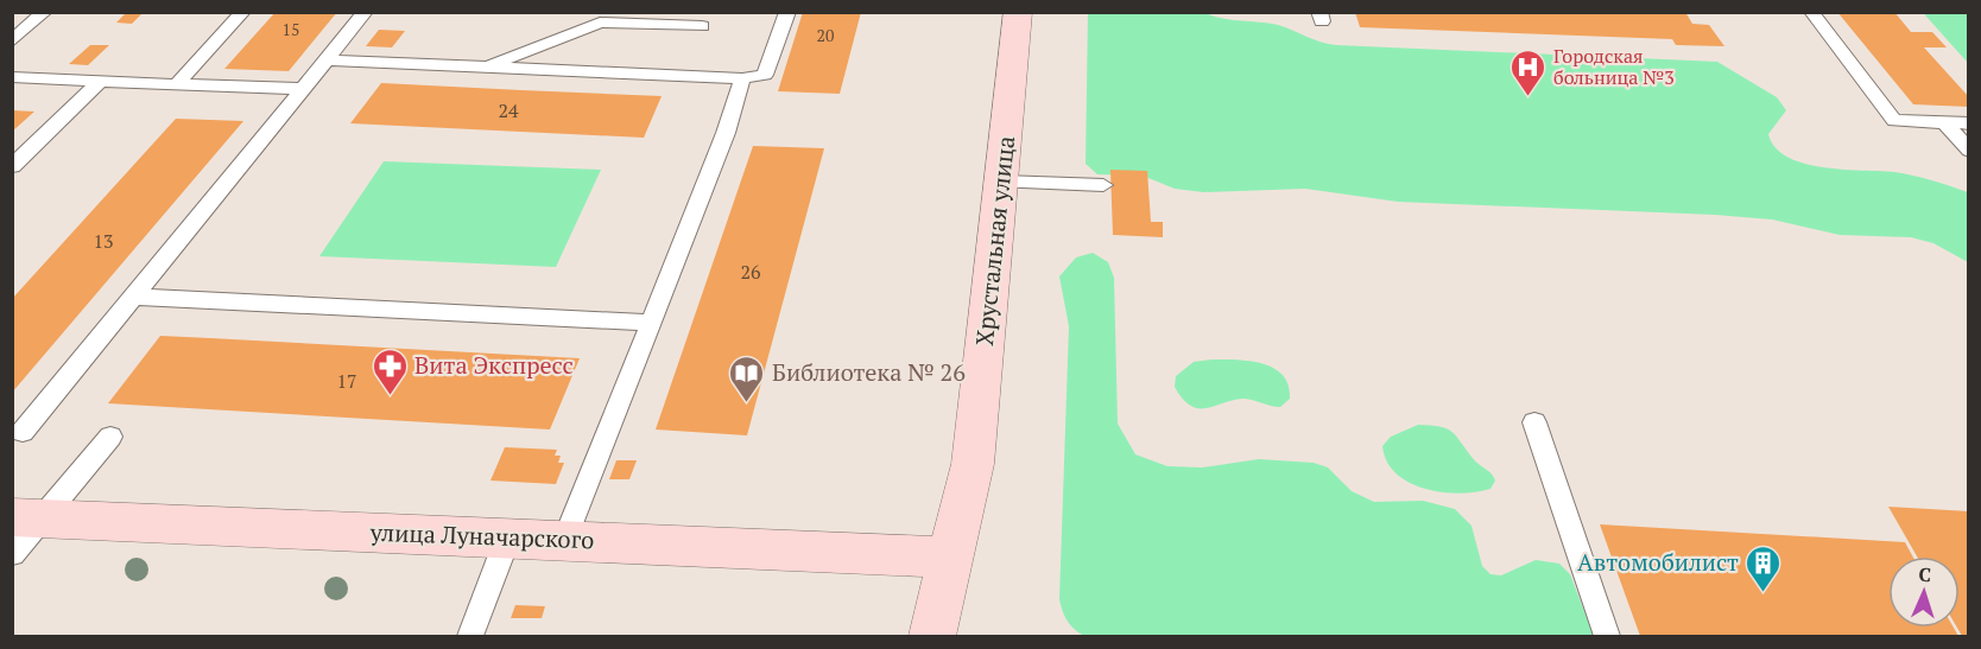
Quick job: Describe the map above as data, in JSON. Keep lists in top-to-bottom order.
{
  "streets": {
    "main road": ["Хрустальная улица", "улица Луначарского"]
  },
  "crossings": [
    ["Хрустальная улица", "улица Луначарского"]
  ],
  "places": {
    "hospital": ["Городская больница №3"],
    "pharmacy": ["Вита Экспресс"],
    "library": ["Библиотека № 26"],
    "building": ["Автомобилист"]
  },
  "house_numbers": [
    "15",
    "20",
    "24",
    "13",
    "26",
    "17"
  ],
  "north": "top"
}
